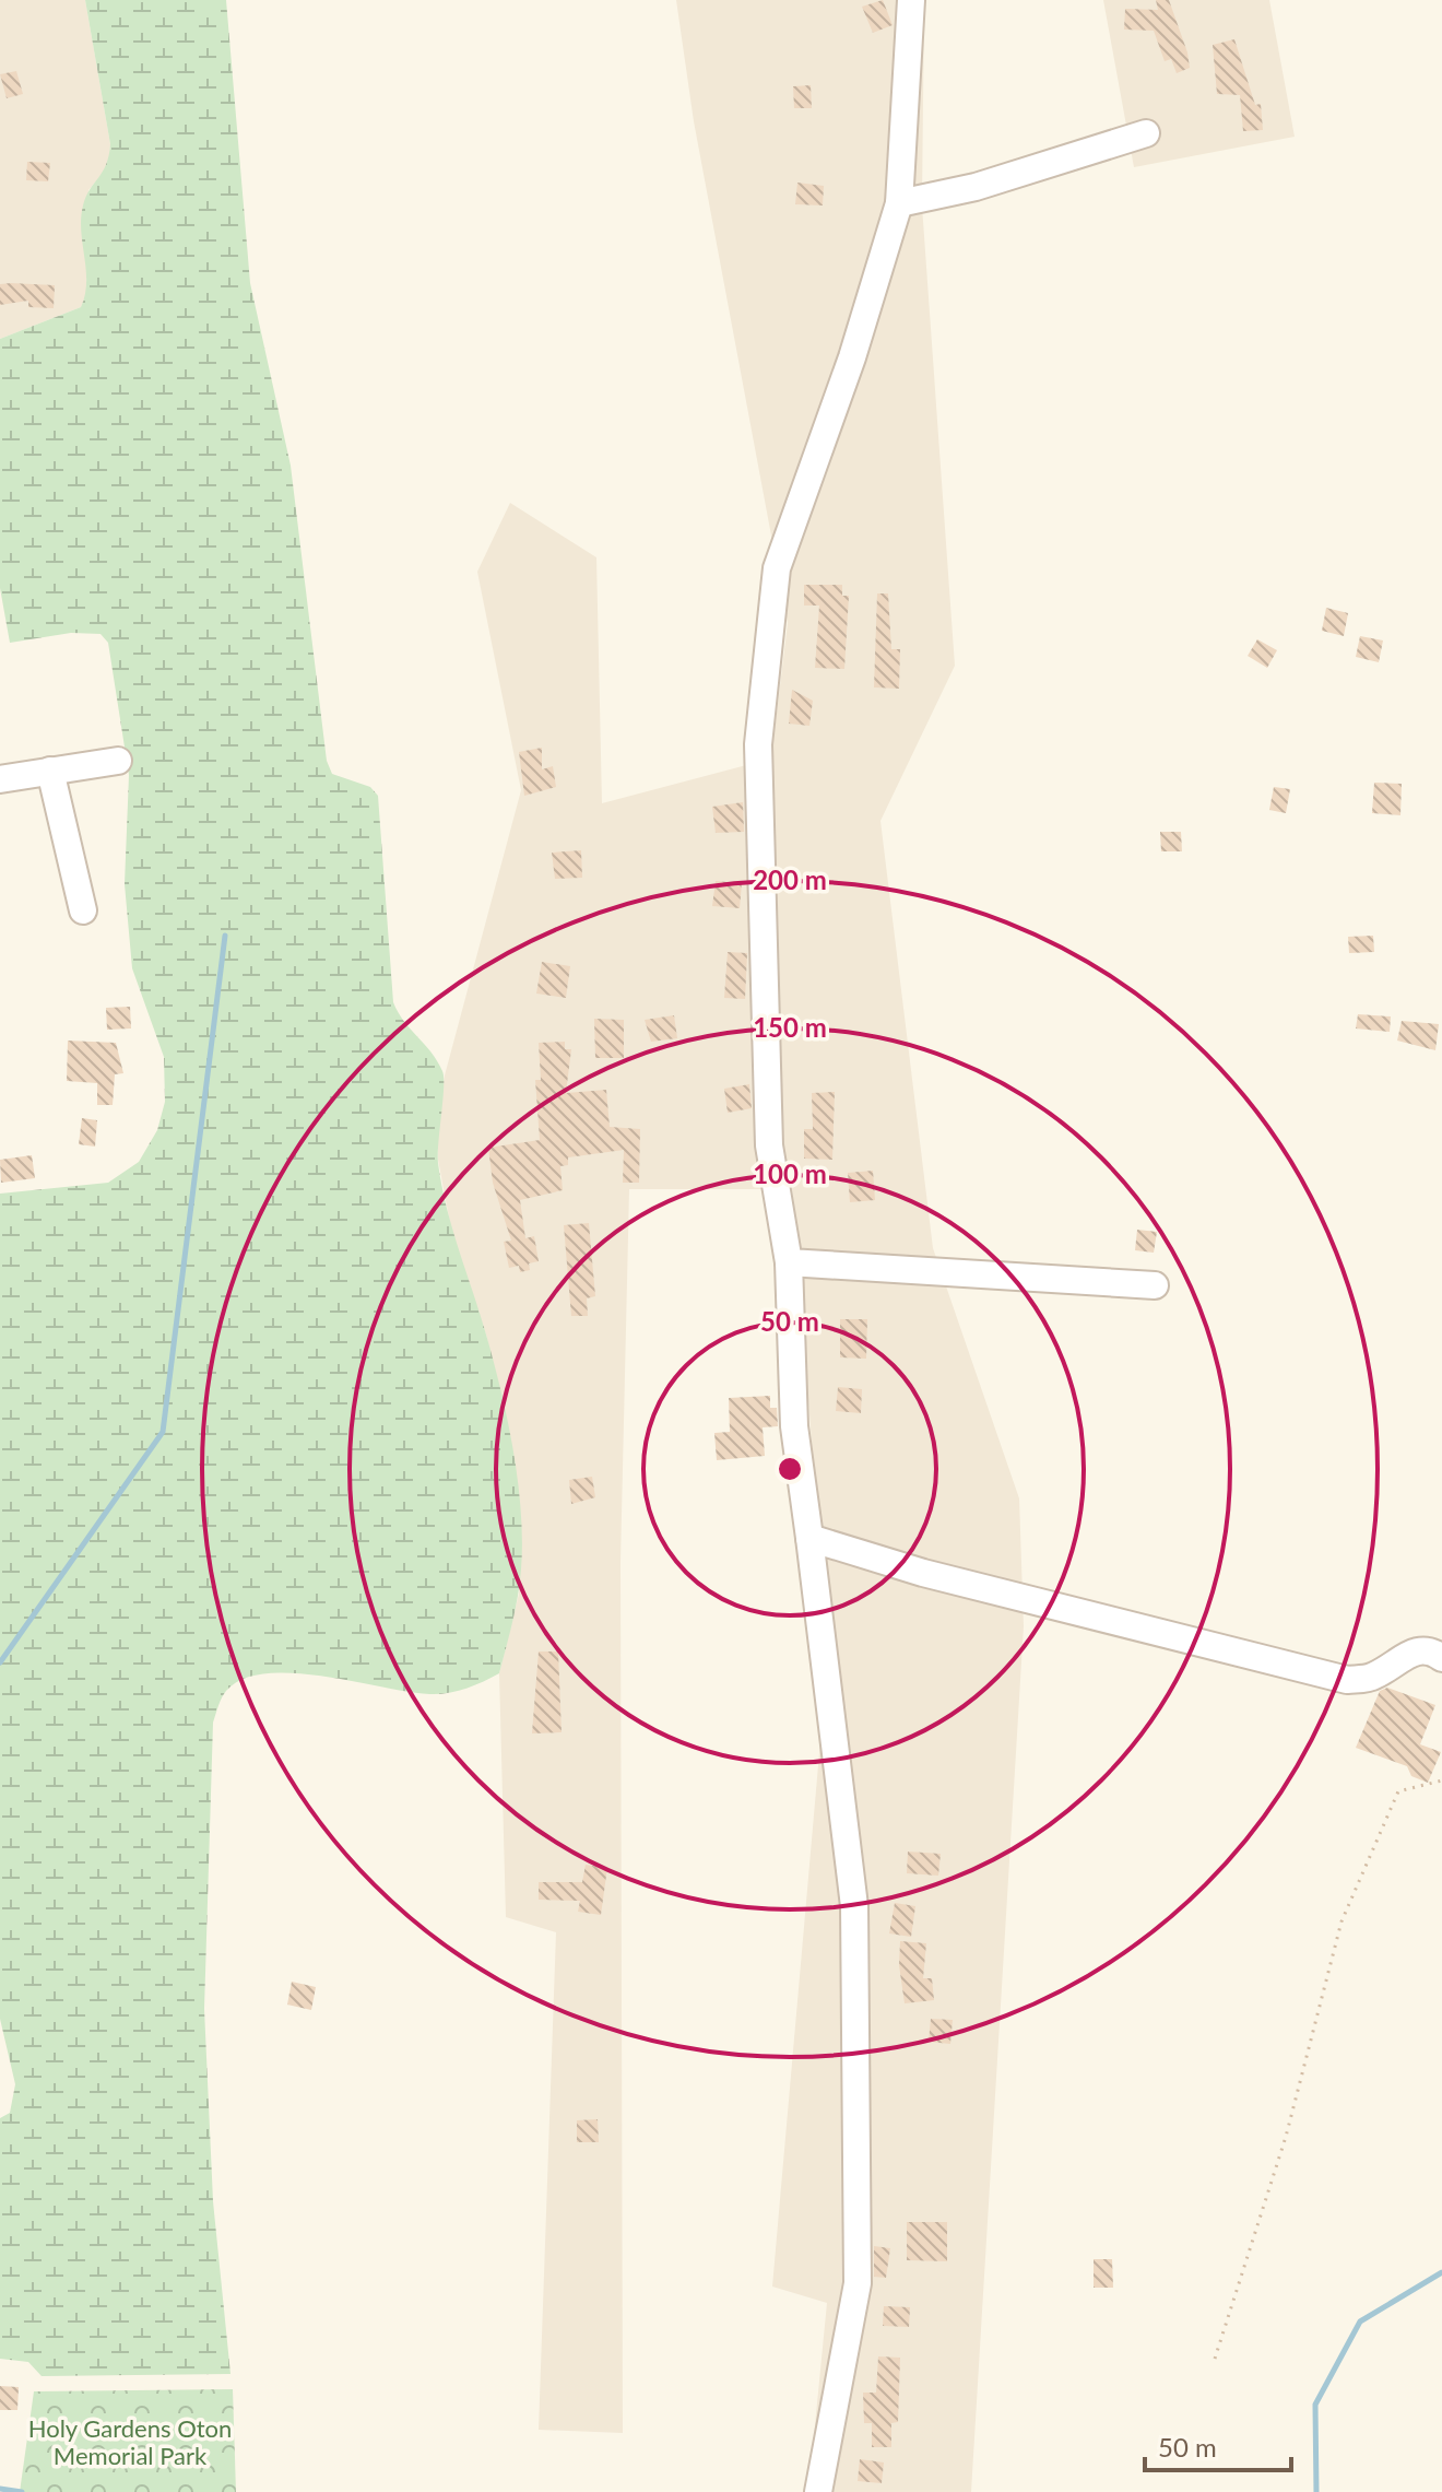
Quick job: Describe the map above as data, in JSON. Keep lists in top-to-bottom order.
{
  "parks": ["Holy Gardens Oton Memorial Park"],
  "scale_bar": "50 m",
  "rings": [
    "200 m",
    "150 m",
    "100 m",
    "50 m"
  ]
}
